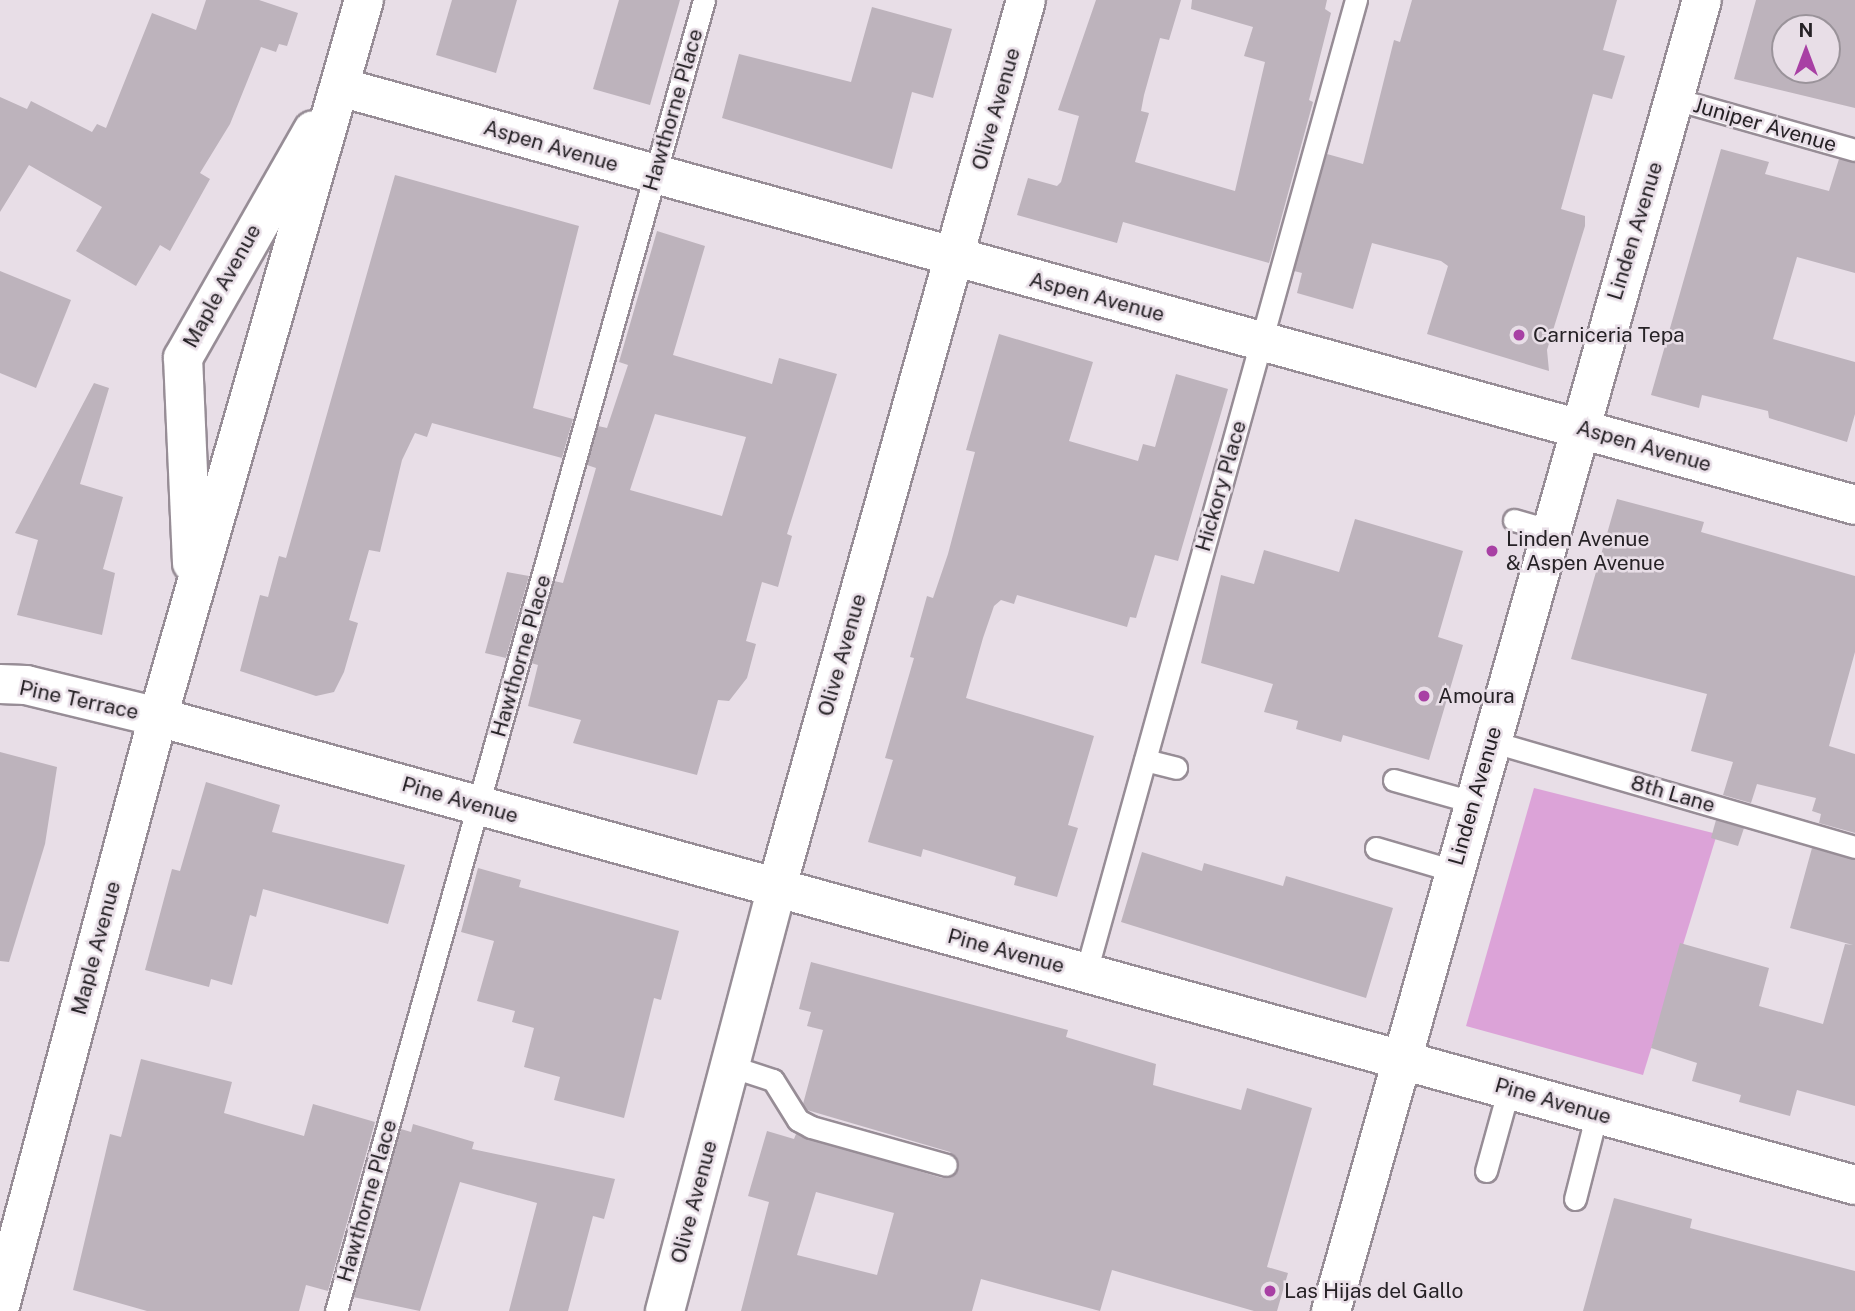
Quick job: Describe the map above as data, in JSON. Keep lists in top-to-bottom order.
{
  "streets": {
    "street": [
      "Olive Avenue",
      "Aspen Avenue",
      "Linden Avenue",
      "Maple Avenue",
      "Pine Terrace",
      "Pine Avenue"
    ],
    "lane": [
      "Hawthorne Place",
      "Juniper Avenue",
      "Hickory Place",
      "8th Lane"
    ]
  },
  "crossings": [
    ["Olive Avenue", "Aspen Avenue"],
    ["Olive Avenue", "Pine Avenue"],
    ["Hawthorne Place", "Aspen Avenue"],
    ["Hawthorne Place", "Pine Avenue"],
    ["Juniper Avenue", "Linden Avenue"],
    ["Aspen Avenue", "Linden Avenue"],
    ["Aspen Avenue", "Maple Avenue"],
    ["Aspen Avenue", "Hickory Place"],
    ["Linden Avenue", "8th Lane"],
    ["Linden Avenue", "Pine Avenue"],
    ["Maple Avenue", "Pine Terrace"],
    ["Maple Avenue", "Pine Avenue"],
    ["Hickory Place", "Pine Avenue"],
    ["Pine Terrace", "Pine Avenue"]
  ],
  "places": [
    "Carniceria Tepa",
    "Linden Avenue & Aspen Avenue",
    "Amoura",
    "Las Hijas del Gallo"
  ],
  "north": "top"
}
